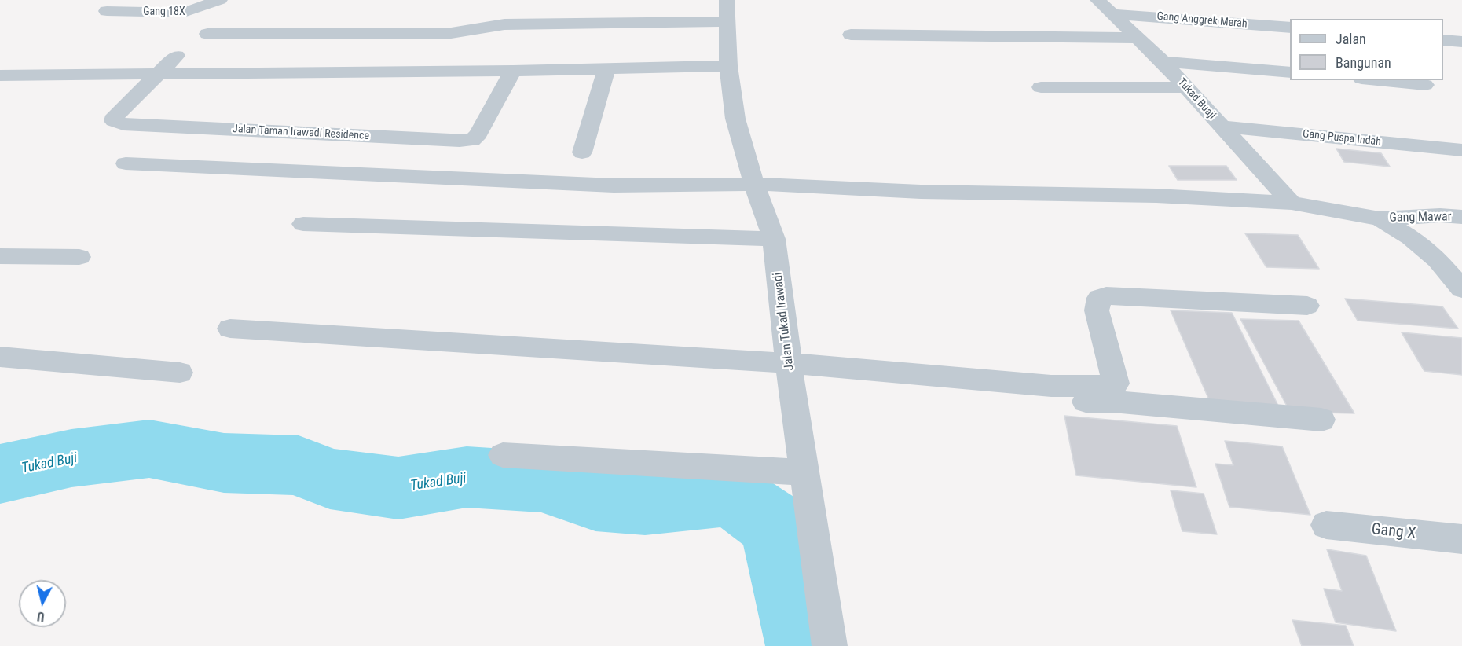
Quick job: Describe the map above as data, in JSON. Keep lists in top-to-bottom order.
{
  "streets": {
    "street": [
      "Gang 18X",
      "Gang Anggrek Merah",
      "Tukad Buaji",
      "Jalan Taman Irawadi Residence",
      "Gang Puspa Indah",
      "Gang Mawar",
      "Jalan Tukad Irawadi",
      "Gang X"
    ]
  },
  "crossings": [
    ["Gang Anggrek Merah", "Tukad Buaji"],
    ["Tukad Buaji", "Gang Puspa Indah"]
  ],
  "water": ["Tukad Buji"],
  "legend": ["Jalan", "Bangunan"],
  "north": "bottom"
}
